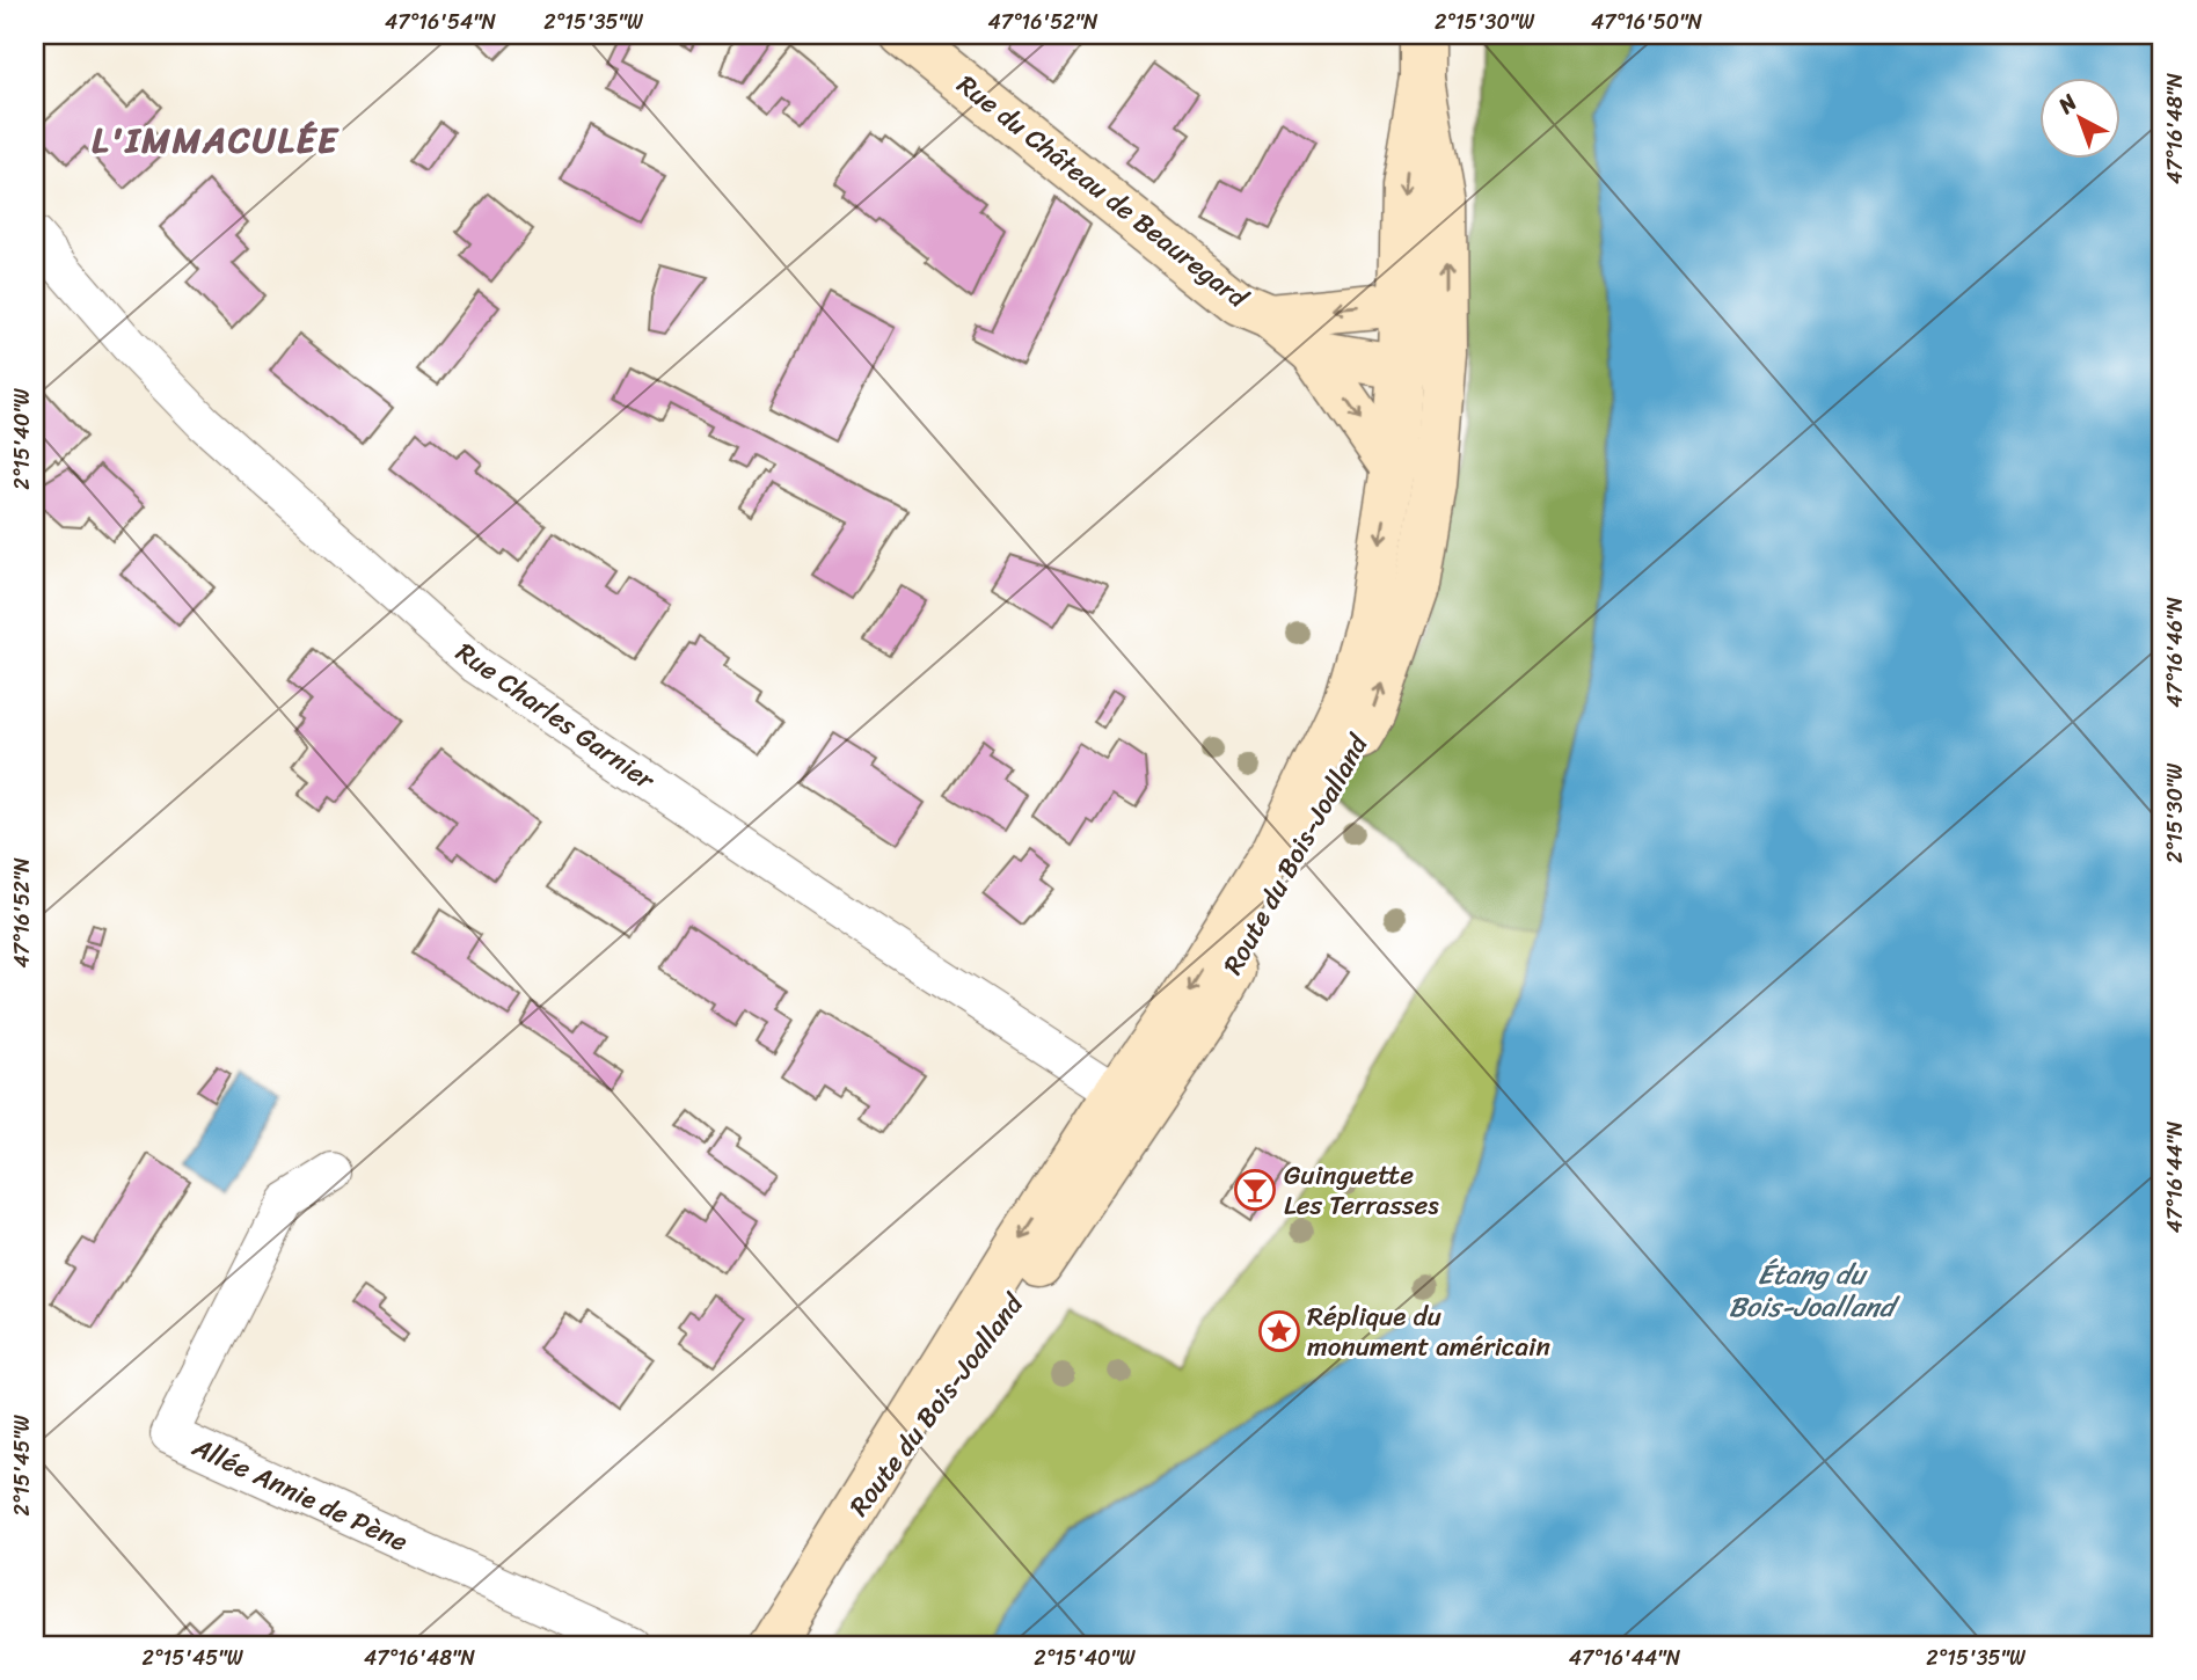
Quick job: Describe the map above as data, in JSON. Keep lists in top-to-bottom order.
{
  "streets": {
    "street": [
      "Rue du Château de Beauregard",
      "Rue Charles Garnier",
      "Route du Bois-Joalland",
      "Allée Annie de Pène"
    ]
  },
  "crossings": [
    ["Rue du Château de Beauregard", "Route du Bois-Joalland"],
    ["Rue Charles Garnier", "Route du Bois-Joalland"]
  ],
  "districts": ["L'IMMACULÉE"],
  "water": ["Étang du Bois-Joalland"],
  "places": {
    "bar": ["Guinguette Les Terrasses"],
    "place": ["Réplique du monument américain"]
  },
  "north": "top left",
  "coordinates": [
    "47°16'54\"N",
    "2°15'35\"W",
    "47°16'52\"N",
    "2°15'30\"W",
    "47°16'50\"N",
    "47°16'48\"N",
    "2°15'40\"W",
    "47°16'46\"N",
    "47°16'44\"N",
    "2°15'45\"W"
  ]
}
